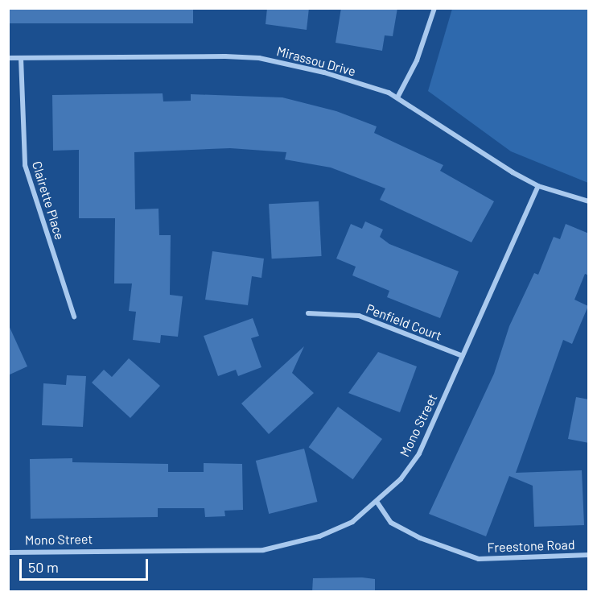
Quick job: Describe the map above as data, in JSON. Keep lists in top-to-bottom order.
{
  "streets": {
    "street": [
      "Mirassou Drive",
      "Clairette Place",
      "Penfield Court",
      "Mono Street",
      "Freestone Road"
    ]
  },
  "crossings": [
    ["Mirassou Drive", "Clairette Place"],
    ["Mirassou Drive", "Mono Street"],
    ["Penfield Court", "Mono Street"],
    ["Mono Street", "Freestone Road"]
  ],
  "scale_bar": "50 m"
}
